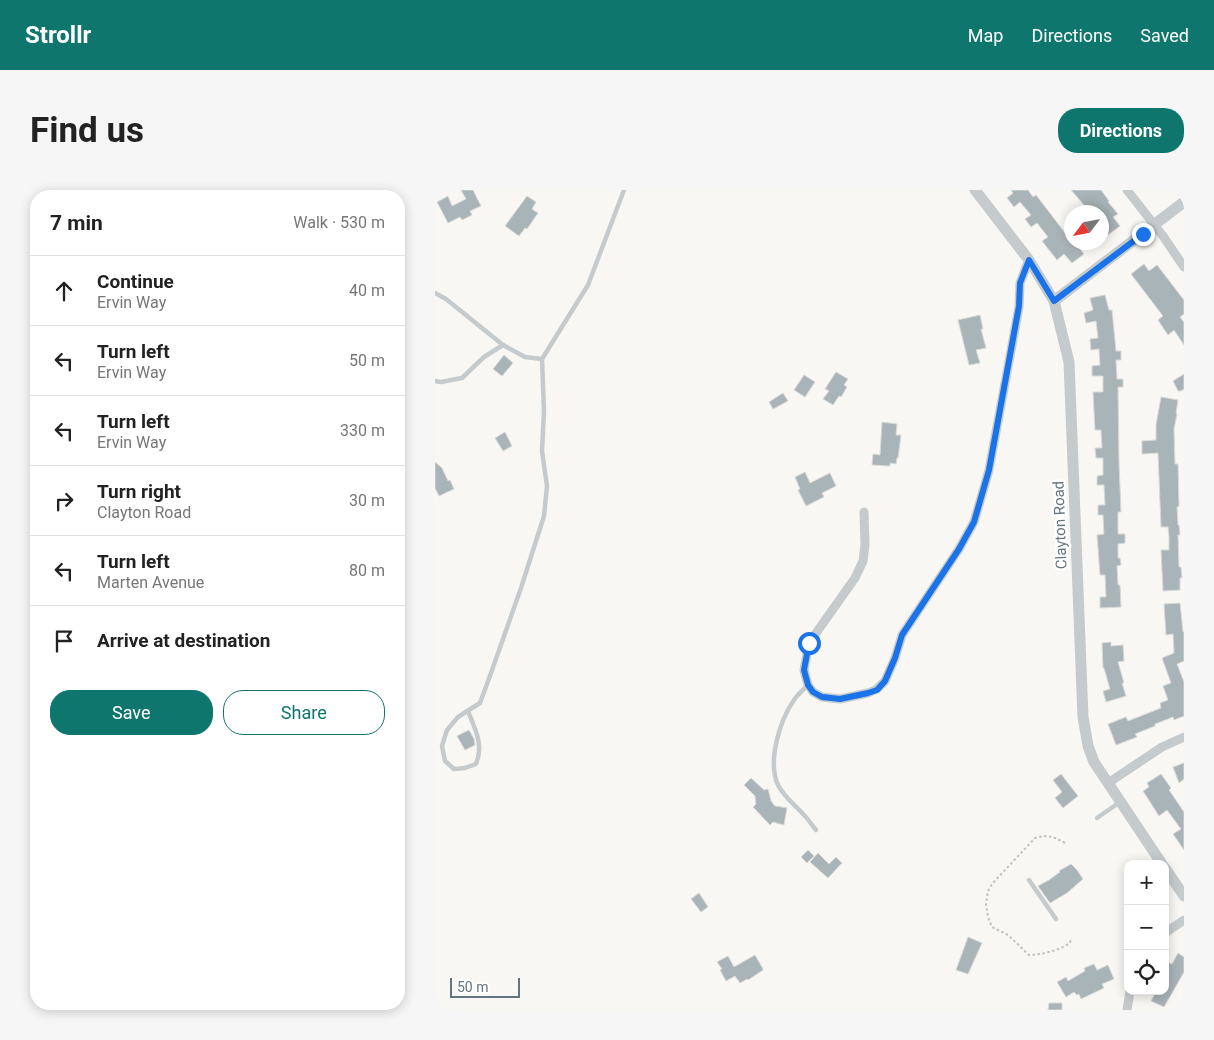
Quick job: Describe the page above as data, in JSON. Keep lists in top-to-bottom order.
{
  "streets": {
    "street": ["Clayton Road"]
  },
  "scale_bar": "50 m",
  "north": "bottom left",
  "page": {
    "header": "Strollr",
    "nav": ["Map", "Directions", "Saved"],
    "buttons": [
      "Directions",
      ["Save", "Share"]
    ],
    "title": "Find us",
    "heading": ["7 min", "Walk · 530 m"],
    "list": [
      ["Continue", "Ervin Way", "40 m"],
      ["Turn left", "Ervin Way", "50 m"],
      ["Turn left", "Ervin Way", "330 m"],
      ["Turn right", "Clayton Road", "30 m"],
      ["Turn left", "Marten Avenue", "80 m"],
      "Arrive at destination"
    ],
    "map_buttons": ["+", "−"],
    "scale": "50 m"
  }
}
